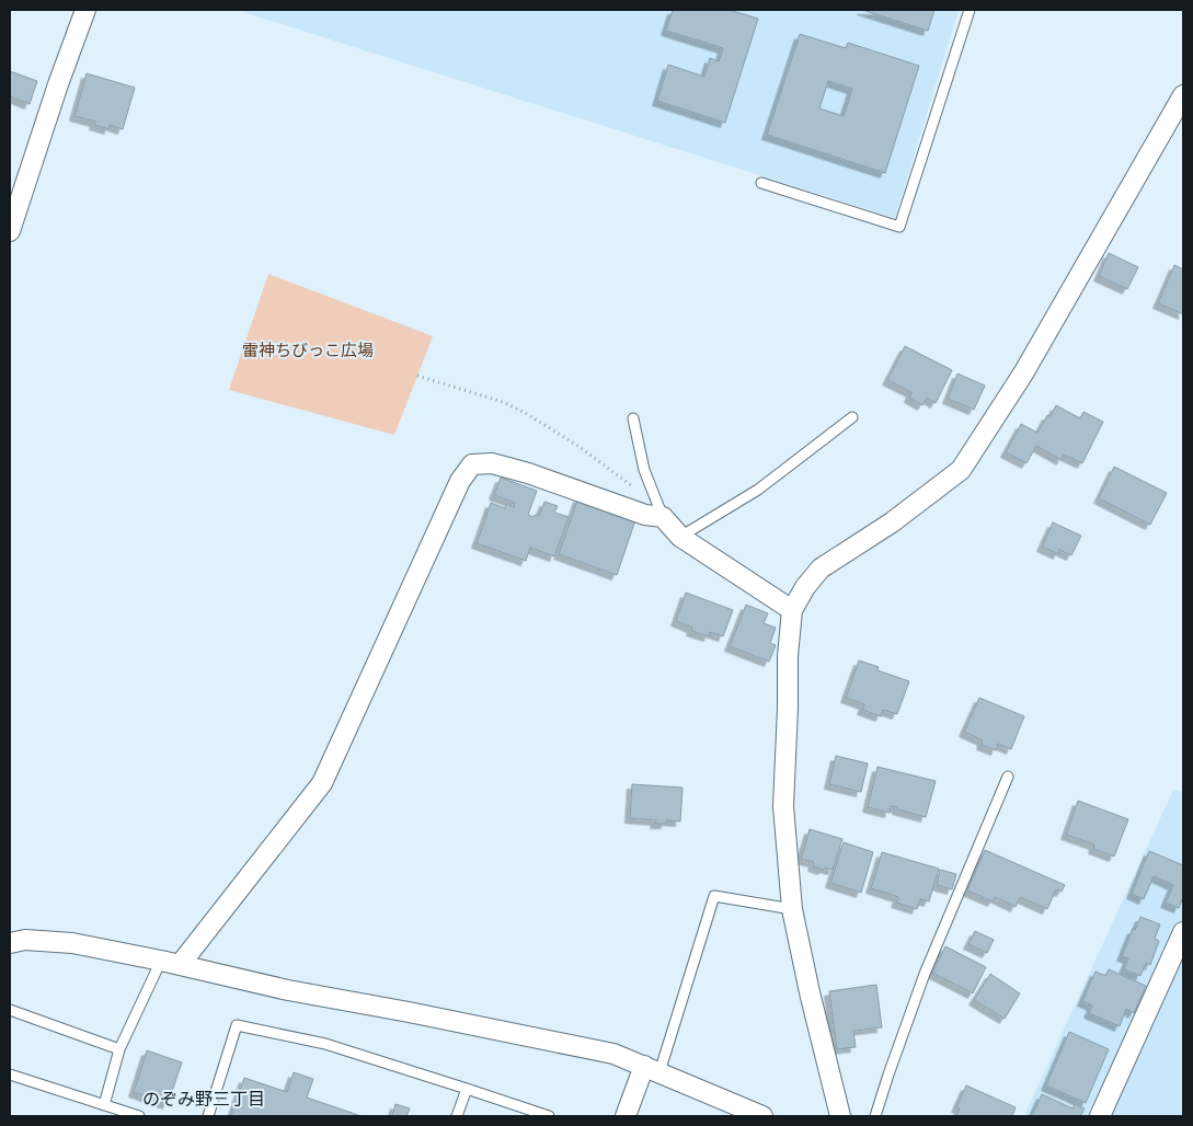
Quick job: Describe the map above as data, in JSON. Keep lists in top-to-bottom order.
{
  "districts": ["のぞみ野三丁目"],
  "parks": ["雷神ちびっこ広場"]
}
